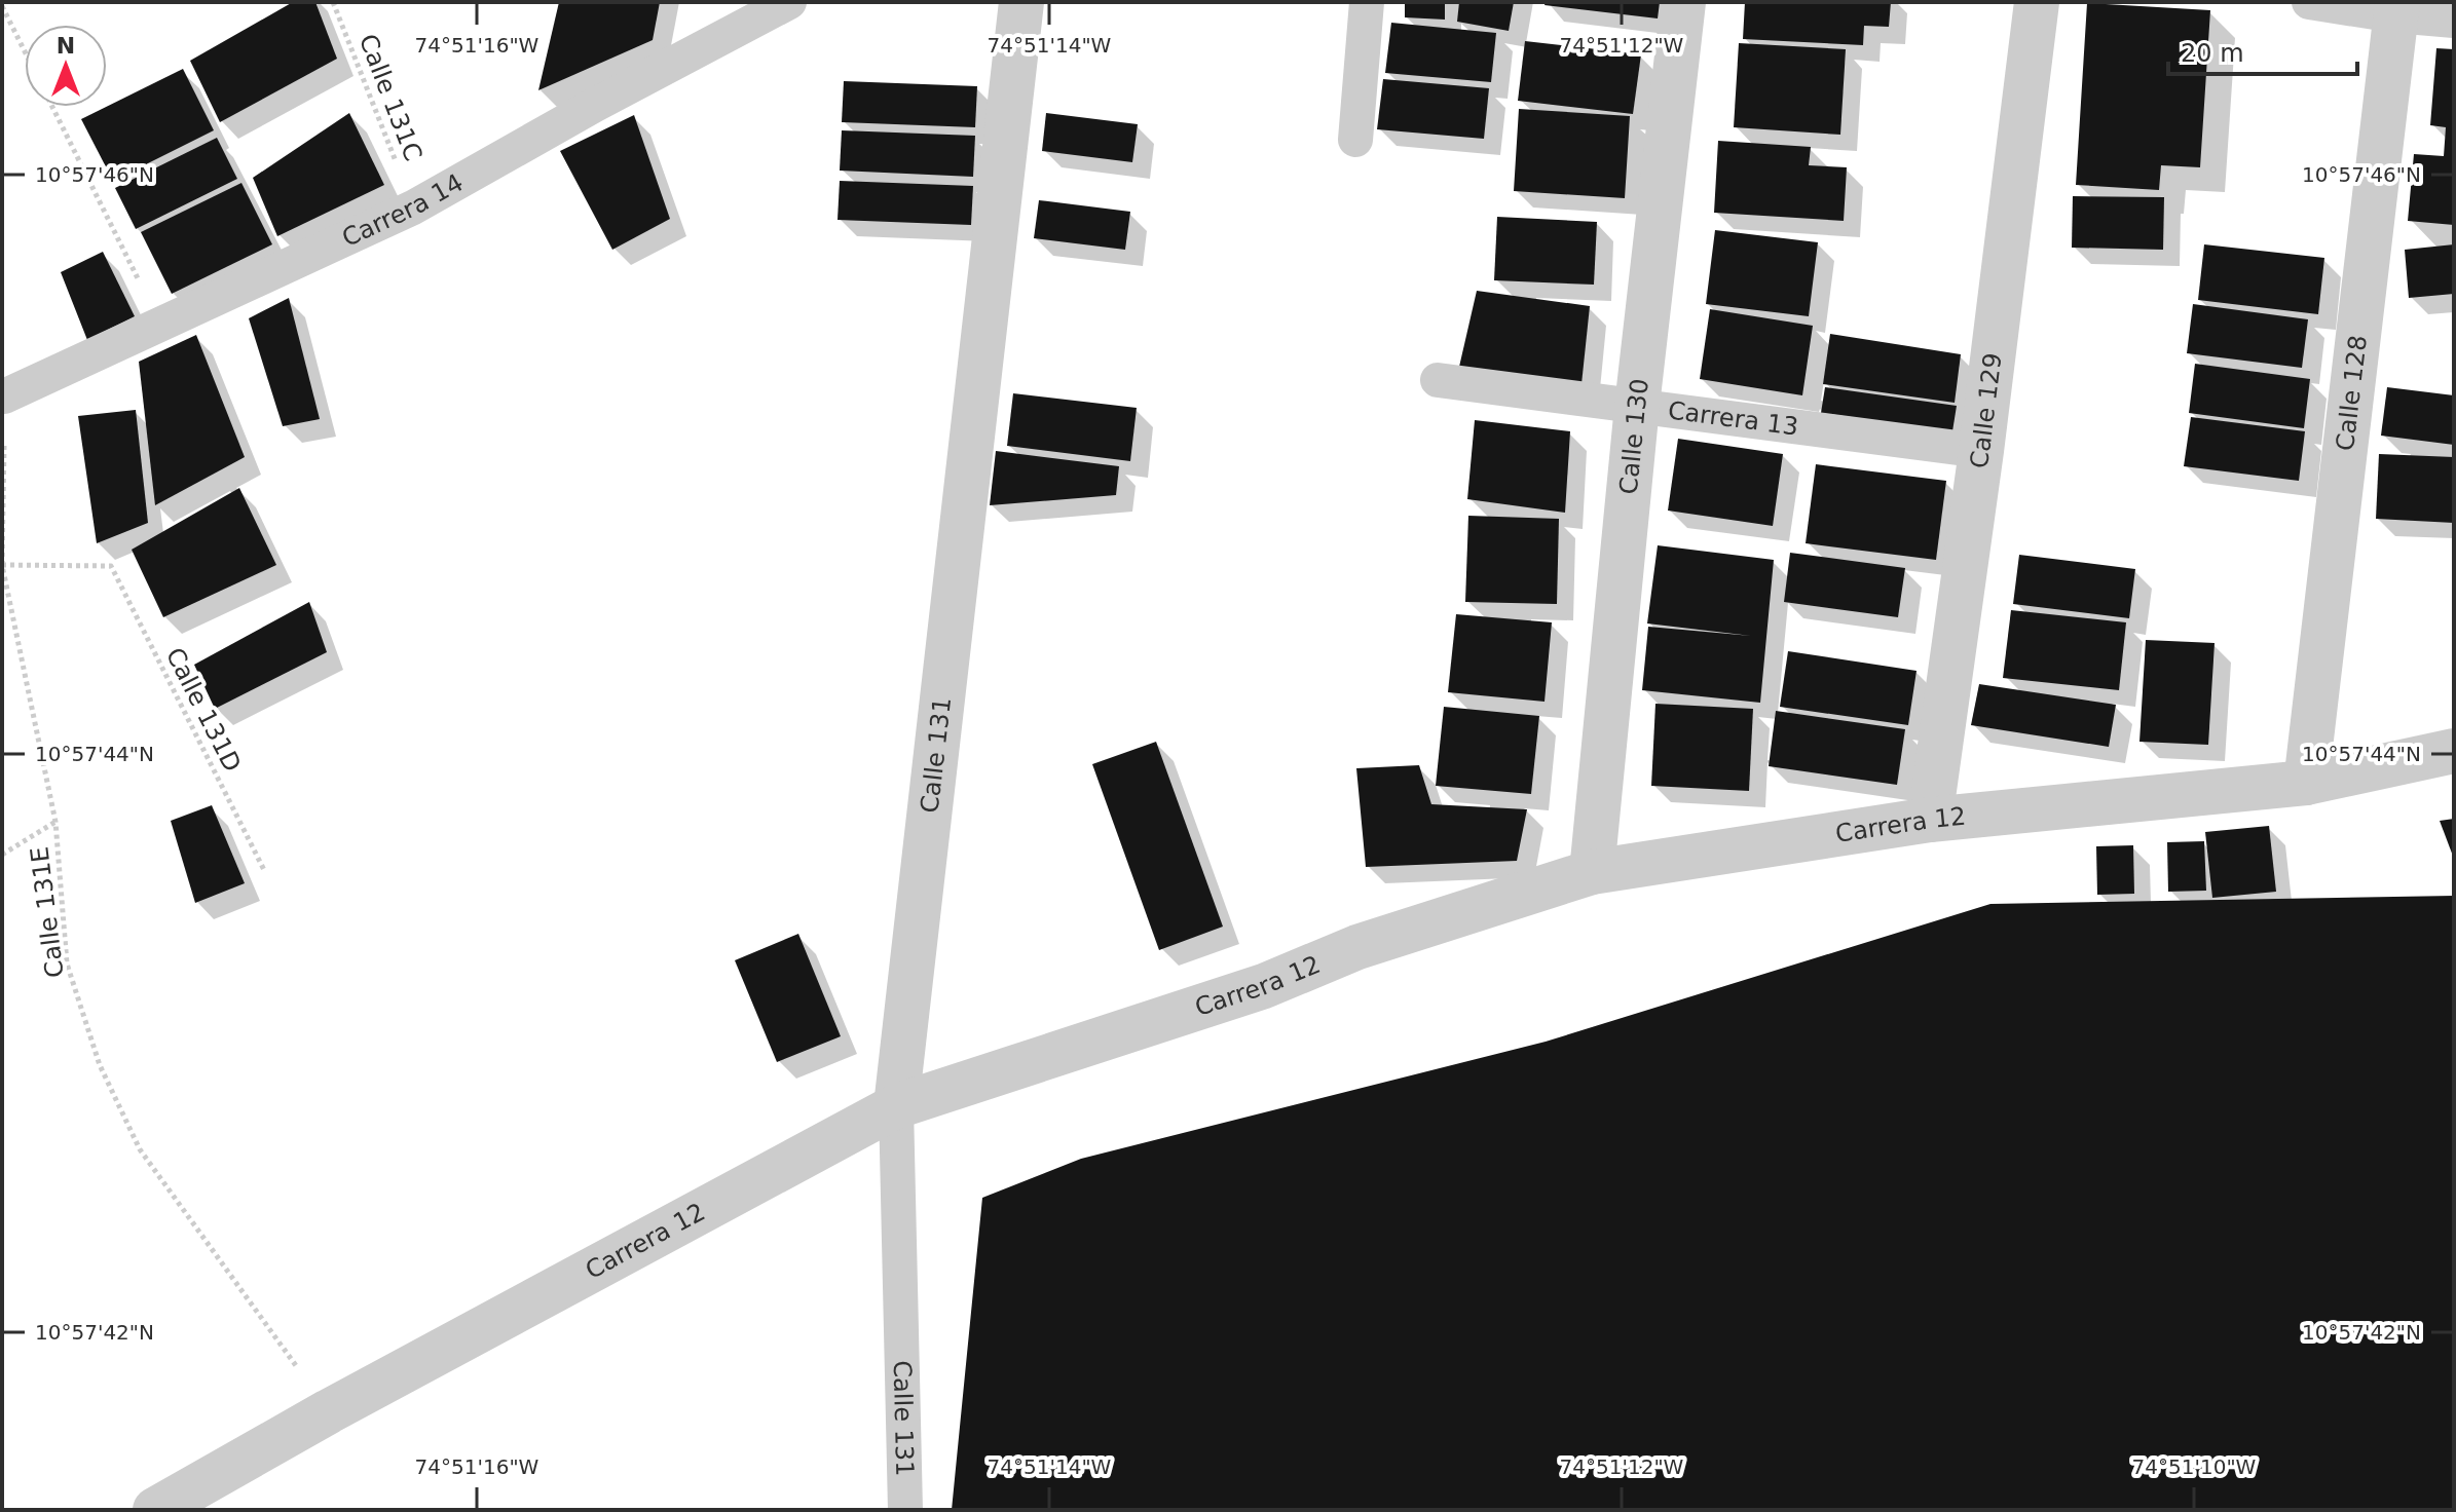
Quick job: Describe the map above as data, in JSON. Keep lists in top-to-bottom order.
{
  "streets": {
    "street": [
      "Calle 128",
      "Calle 129",
      "Calle 130",
      "Calle 131",
      "Carrera 12"
    ],
    "lane": ["Carrera 14", "Carrera 13"],
    "path": ["Calle 131C", "Calle 131D", "Calle 131E"]
  },
  "crossings": [
    ["Calle 131C", "Carrera 14"],
    ["Carrera 14", "Calle 131E"],
    ["Calle 128", "Carrera 12"],
    ["Calle 129", "Carrera 13"],
    ["Calle 129", "Carrera 12"],
    ["Carrera 13", "Calle 130"],
    ["Calle 130", "Carrera 12"],
    ["Calle 131D", "Calle 131E"],
    ["Calle 131", "Carrera 12"],
    ["Carrera 12", "Calle 131E"]
  ],
  "scale_bar": "20 m",
  "north": "top",
  "coordinates": [
    "74°51'16\"W",
    "74°51'14\"W",
    "74°51'12\"W",
    "10°57'46\"N",
    "10°57'44\"N",
    "10°57'42\"N",
    "74°51'10\"W"
  ]
}
